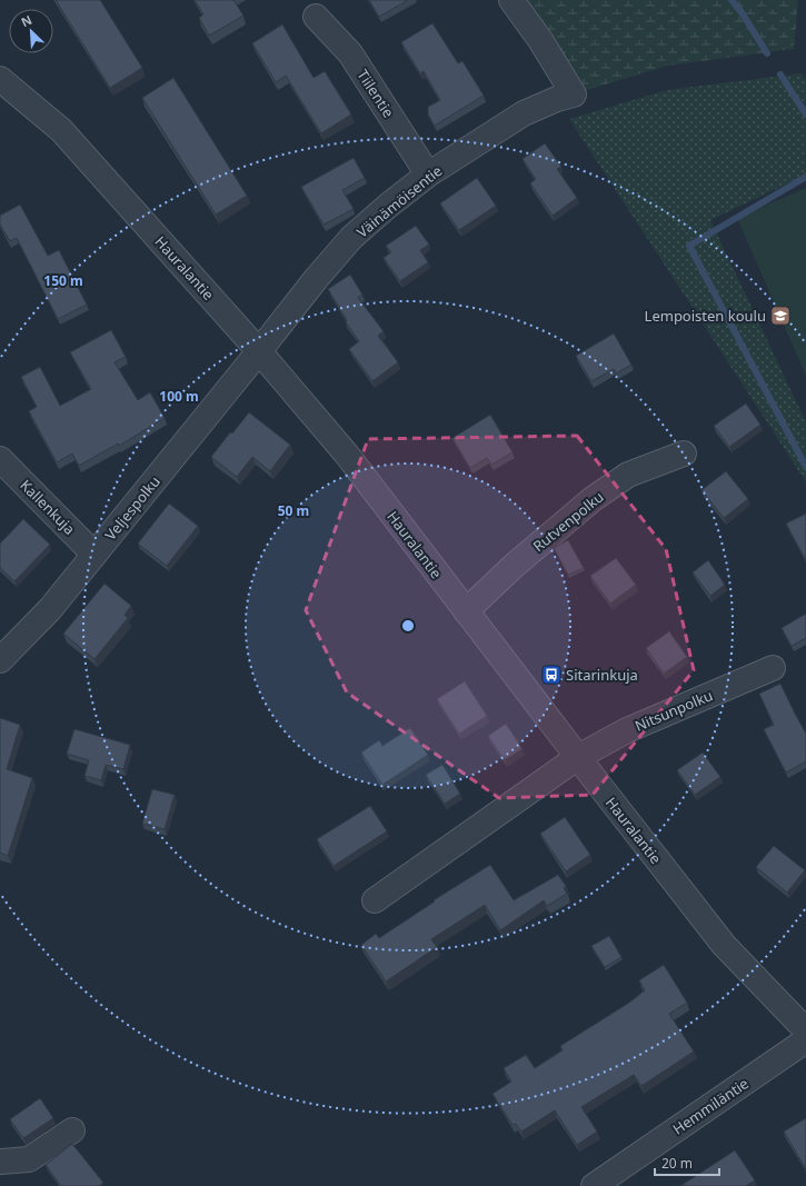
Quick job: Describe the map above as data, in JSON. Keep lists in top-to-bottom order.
{
  "streets": {
    "street": [
      "Tiilentie",
      "Väinämöisentie",
      "Hauralantie",
      "Kallenkuja",
      "Veljespolku",
      "Rutvenpolku",
      "Nitsunpolku",
      "Hemmiläntie"
    ]
  },
  "crossings": [
    ["Tiilentie", "Väinämöisentie"],
    ["Väinämöisentie", "Hauralantie"],
    ["Väinämöisentie", "Veljespolku"],
    ["Hauralantie", "Veljespolku"],
    ["Hauralantie", "Rutvenpolku"],
    ["Hauralantie", "Nitsunpolku"],
    ["Kallenkuja", "Veljespolku"]
  ],
  "places": {
    "school or university": ["Lempoisten koulu"],
    "bus stop": ["Sitarinkuja"]
  },
  "scale_bar": "20 m",
  "north": "top left",
  "rings": ["150 m", "100 m", "50 m"]
}
